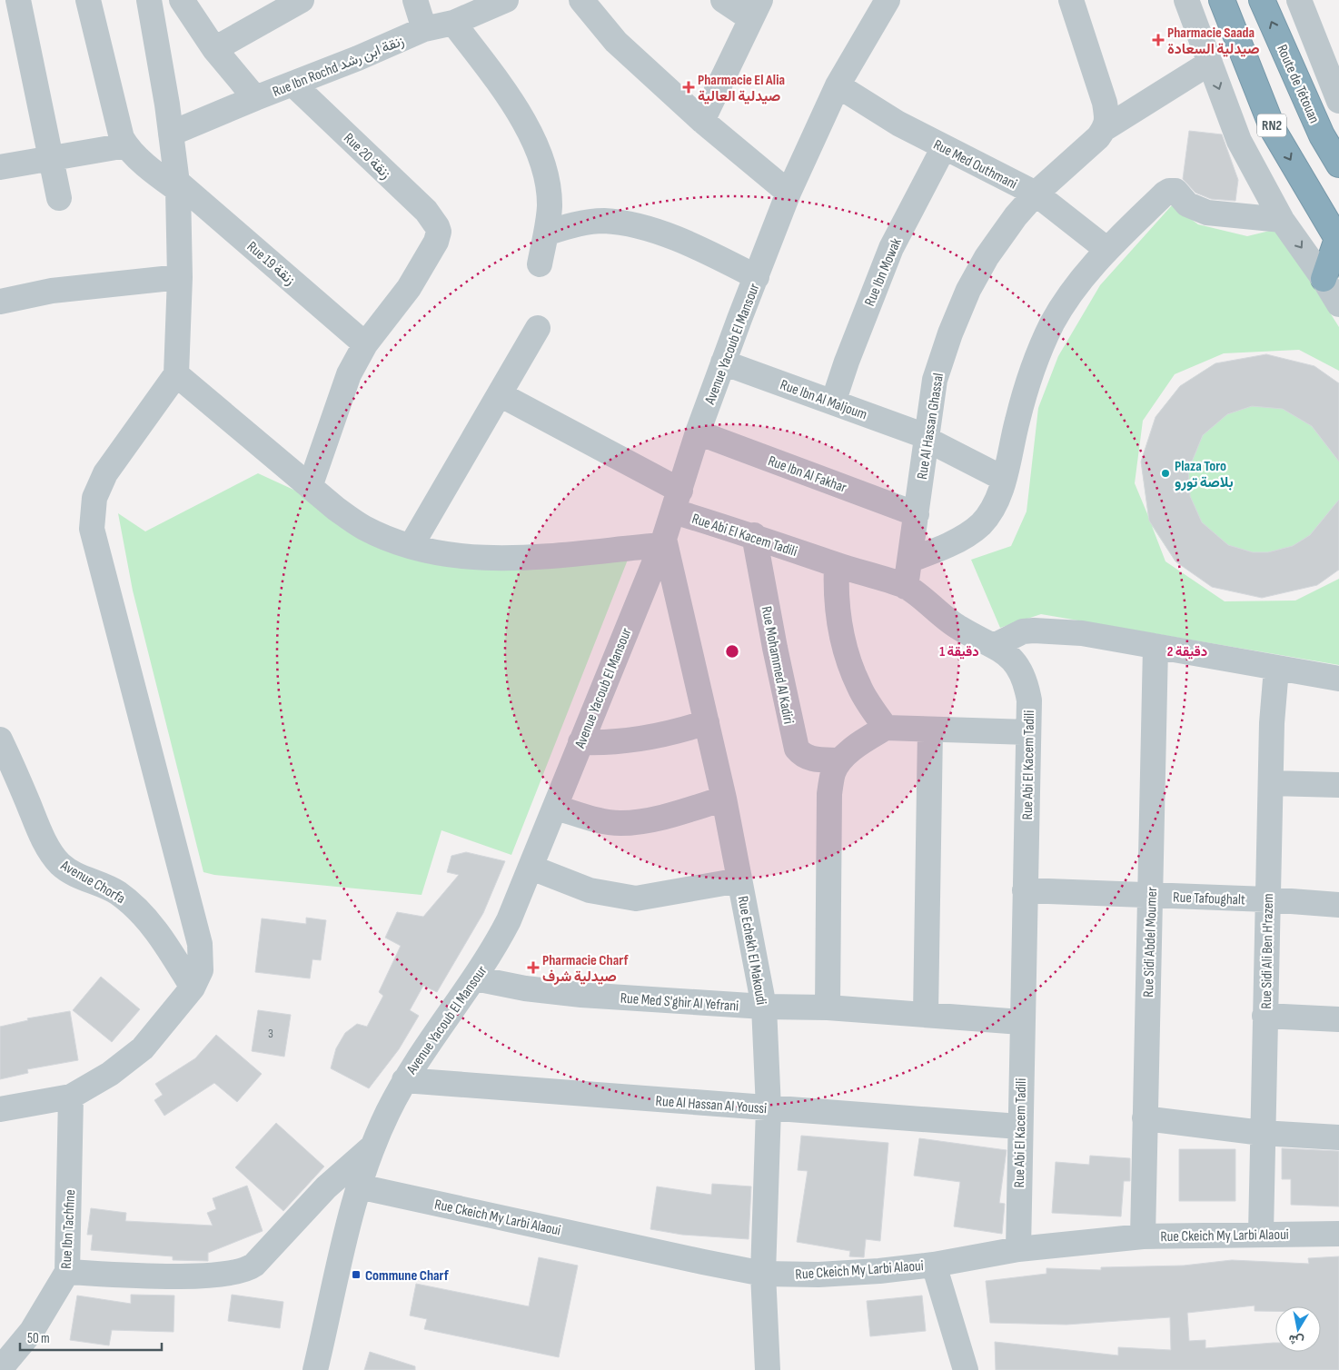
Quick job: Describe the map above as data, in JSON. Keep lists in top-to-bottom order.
{
  "streets": {
    "highway": ["Route de Tétouan", "RN2"],
    "street": [
      "Rue Ibn Rochd زنقة ابن رشد",
      "Rue 20 زنقة",
      "Rue Med Outhmani",
      "Rue 19 زنقة",
      "Rue Ibn Mowak",
      "Avenue Yacoub El Mansour",
      "Rue Ibn Al Maljoum",
      "Rue Al Hassan Ghassal",
      "Rue Ibn Al Fakhar",
      "Rue Abi El Kacem Tadili",
      "Rue Mohammed Al Kadiri",
      "Avenue Chorfa",
      "Rue Tafoughalt",
      "Rue Sidi Abdel Moumer",
      "Rue Echekh El Makoudi",
      "Rue Sidi Ali Ben H'razem",
      "Rue Med S'ghir Al Yefrani",
      "Rue Al Hassan Al Youssi",
      "Rue Ckeich My Larbi Alaoui",
      "Rue Ibn Tachfine"
    ]
  },
  "crossings": [
    ["Rue Ibn Rochd زنقة ابن رشد", "Rue 20 زنقة"],
    ["Rue 20 زنقة", "Rue 19 زنقة"],
    ["Rue Med Outhmani", "Rue Ibn Mowak"],
    ["Rue Med Outhmani", "Avenue Yacoub El Mansour"],
    ["Rue Med Outhmani", "Rue Al Hassan Ghassal"],
    ["Rue Ibn Mowak", "Rue Ibn Al Maljoum"],
    ["Avenue Yacoub El Mansour", "Rue Ibn Al Maljoum"],
    ["Avenue Yacoub El Mansour", "Rue Ibn Al Fakhar"],
    ["Avenue Yacoub El Mansour", "Rue Abi El Kacem Tadili"],
    ["Avenue Yacoub El Mansour", "Rue Echekh El Makoudi"],
    ["Avenue Yacoub El Mansour", "Rue Med S'ghir Al Yefrani"],
    ["Avenue Yacoub El Mansour", "Rue Al Hassan Al Youssi"],
    ["Avenue Yacoub El Mansour", "Rue Ckeich My Larbi Alaoui"],
    ["Rue Ibn Al Maljoum", "Rue Al Hassan Ghassal"],
    ["Rue Al Hassan Ghassal", "Rue Ibn Al Fakhar"],
    ["Rue Al Hassan Ghassal", "Rue Abi El Kacem Tadili"],
    ["Rue Abi El Kacem Tadili", "Rue Mohammed Al Kadiri"],
    ["Rue Abi El Kacem Tadili", "Rue Tafoughalt"],
    ["Rue Abi El Kacem Tadili", "Rue Med S'ghir Al Yefrani"],
    ["Rue Abi El Kacem Tadili", "Rue Al Hassan Al Youssi"],
    ["Rue Abi El Kacem Tadili", "Rue Ckeich My Larbi Alaoui"],
    ["Rue Tafoughalt", "Rue Sidi Abdel Moumer"],
    ["Rue Tafoughalt", "Rue Sidi Ali Ben H'razem"],
    ["Rue Sidi Abdel Moumer", "Rue Ckeich My Larbi Alaoui"],
    ["Rue Echekh El Makoudi", "Rue Med S'ghir Al Yefrani"],
    ["Rue Echekh El Makoudi", "Rue Al Hassan Al Youssi"],
    ["Rue Echekh El Makoudi", "Rue Ckeich My Larbi Alaoui"],
    ["Rue Sidi Ali Ben H'razem", "Rue Ckeich My Larbi Alaoui"]
  ],
  "places": {
    "health": ["Pharmacie Saada صيدلية السعادة", "Pharmacie El Alia صيدلية العالية", "Pharmacie Charf صيدلية شرف"],
    "other": ["Plaza Toro بلاصة تورو"],
    "transit": ["Commune Charf"]
  },
  "house_numbers": ["3"],
  "scale_bar": "50 m",
  "north": "bottom",
  "rings": ["1 دقيقة", "2 دقيقة"]
}
